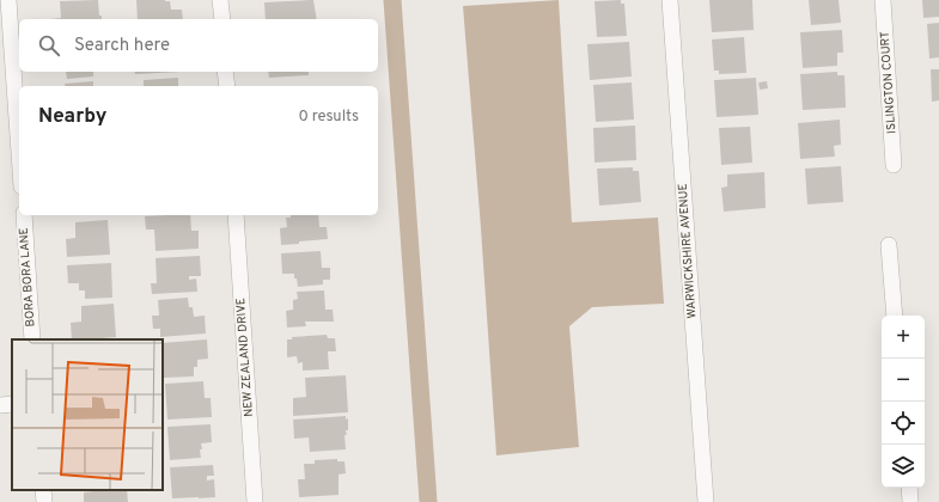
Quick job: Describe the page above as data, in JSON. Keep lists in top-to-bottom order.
{
  "streets": {
    "street": [
      "ISLINGTON COURT",
      "WARWICKSHIRE AVENUE",
      "BORA BORA LANE",
      "NEW ZEALAND DRIVE"
    ]
  },
  "page": {
    "search": "Search here",
    "heading": ["Nearby", "0 results"],
    "map_buttons": ["+", "−"]
  }
}
